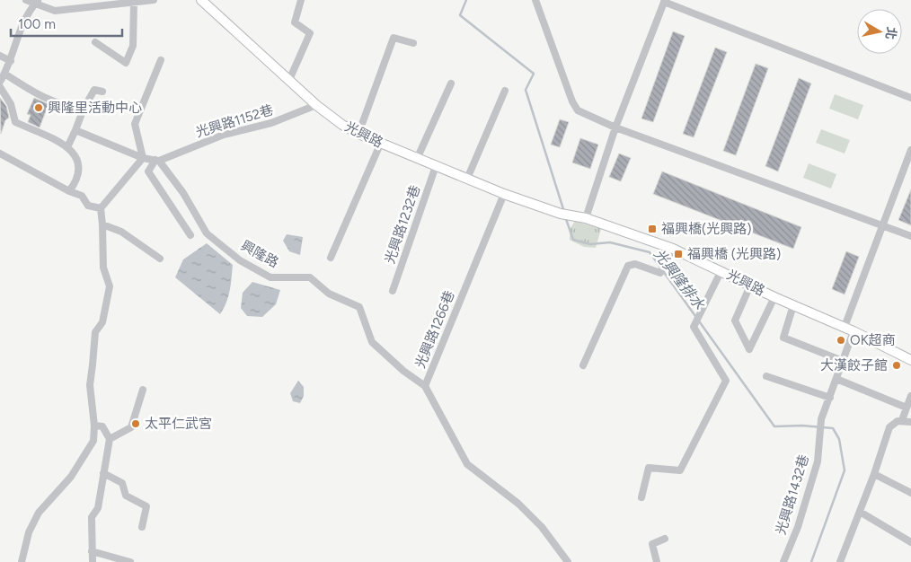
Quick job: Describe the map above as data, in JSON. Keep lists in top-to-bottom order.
{
  "streets": {
    "main road": ["光興路"],
    "lane": [
      "光興路1152巷",
      "光興路1232巷",
      "興隆路",
      "光興路1266巷",
      "光興路1432巷"
    ]
  },
  "crossings": [
    ["光興路1152巷", "光興路"],
    ["光興路1152巷", "興隆路"],
    ["光興路", "光興路1232巷"],
    ["光興路", "光興路1266巷"],
    ["光興路", "光興路1432巷"],
    ["興隆路", "光興路1266巷"]
  ],
  "water": ["光興隆排水"],
  "places": {
    "other": [
      "興隆里活動中心",
      "OK超商",
      "大漢餃子館",
      "太平仁武宮"
    ],
    "transit": ["福興橋(光興路)", "福興橋 (光興路)"]
  },
  "scale_bar": "100 m",
  "north": "right"
}
